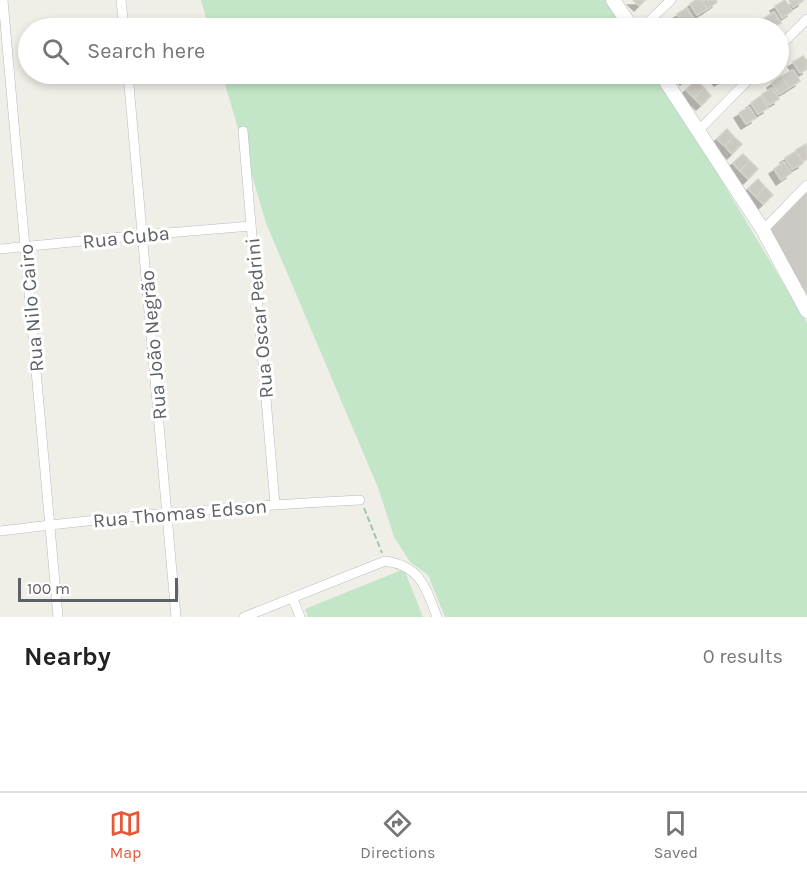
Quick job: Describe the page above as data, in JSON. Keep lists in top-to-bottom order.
{
  "streets": {
    "street": [
      "Rua Cuba",
      "Rua Nilo Cairo",
      "Rua Oscar Pedrini",
      "Rua João Negrão",
      "Rua Thomas Edson"
    ]
  },
  "crossings": [
    ["Rua Cuba", "Rua Nilo Cairo"],
    ["Rua Cuba", "Rua Oscar Pedrini"],
    ["Rua Cuba", "Rua João Negrão"],
    ["Rua Nilo Cairo", "Rua Thomas Edson"],
    ["Rua Oscar Pedrini", "Rua Thomas Edson"],
    ["Rua João Negrão", "Rua Thomas Edson"]
  ],
  "scale_bar": "100 m",
  "page": {
    "search": "Search here",
    "scale": "100 m",
    "heading": ["Nearby", "0 results"],
    "nav": ["Map", "Directions", "Saved"]
  }
}
